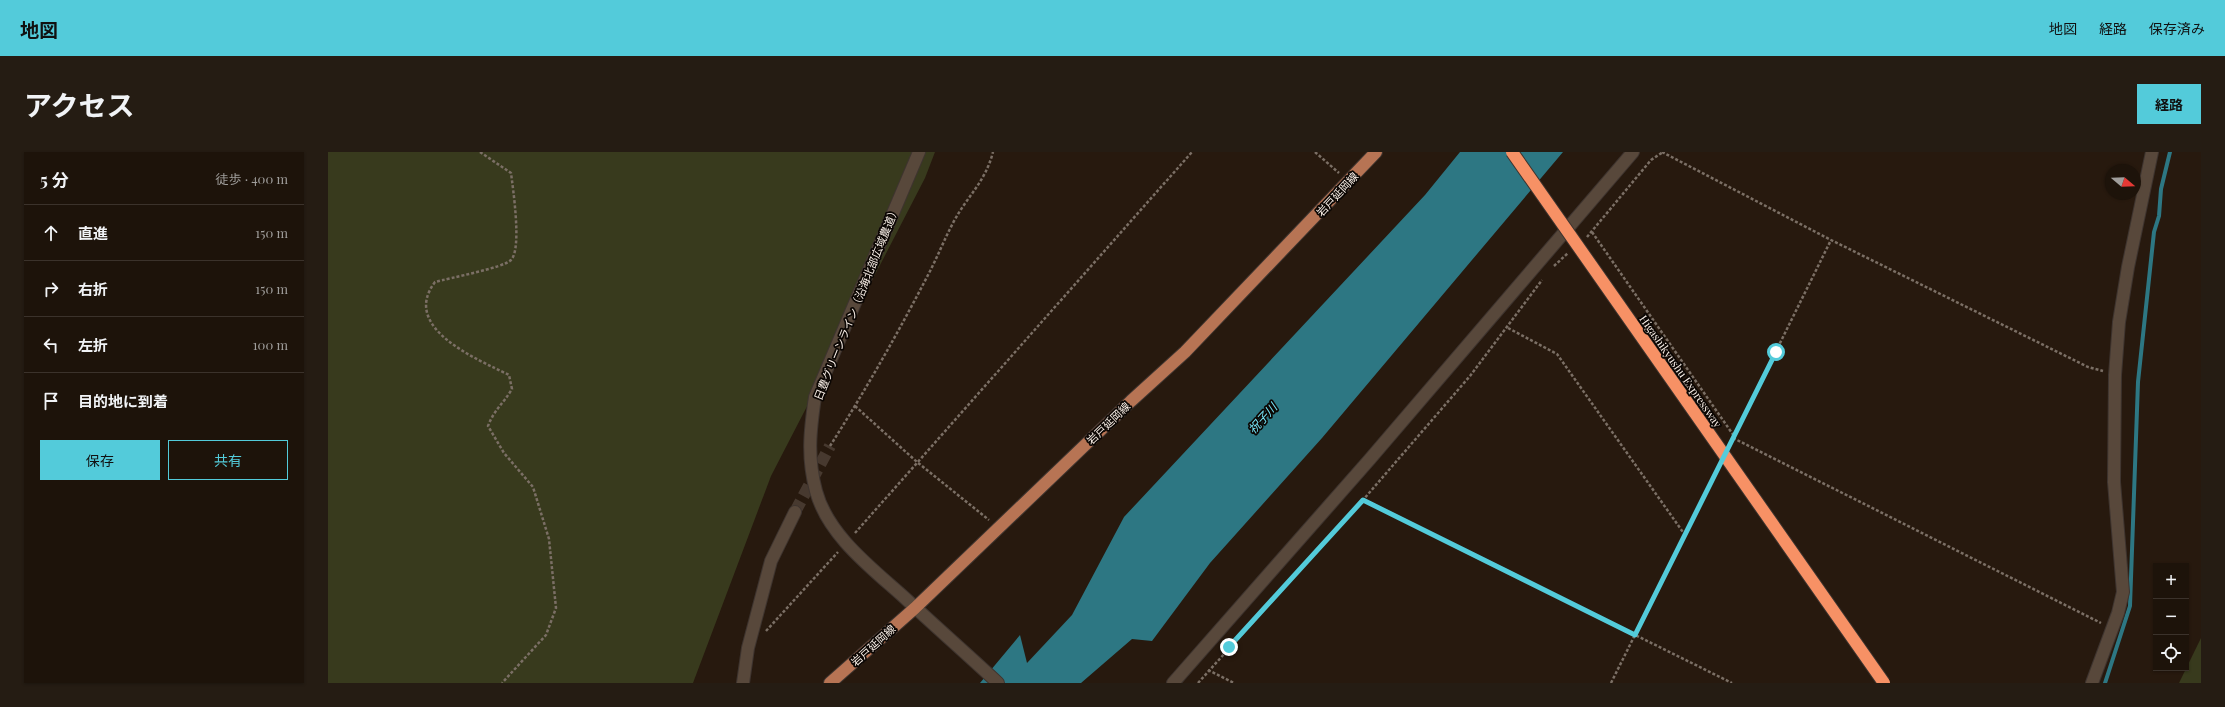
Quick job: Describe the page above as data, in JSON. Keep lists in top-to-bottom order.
{
  "streets": {
    "highway": ["Higashikyushu Expressway"],
    "main road": ["岩戸延岡線"],
    "street": ["日豊グリーンライン（沿海北部広域農道）"]
  },
  "crossings": [
    ["岩戸延岡線", "日豊グリーンライン（沿海北部広域農道）"]
  ],
  "water": ["祝子川"],
  "north": "right",
  "page": {
    "header": "地図",
    "nav": ["地図", "経路", "保存済み"],
    "title": "アクセス",
    "buttons": [
      "経路",
      ["保存", "共有"]
    ],
    "heading": ["5 分", "徒歩 · 400 m"],
    "list": [
      ["直進", "150 m"],
      ["右折", "150 m"],
      ["左折", "100 m"],
      "目的地に到着"
    ],
    "map_buttons": ["+", "−"]
  }
}
